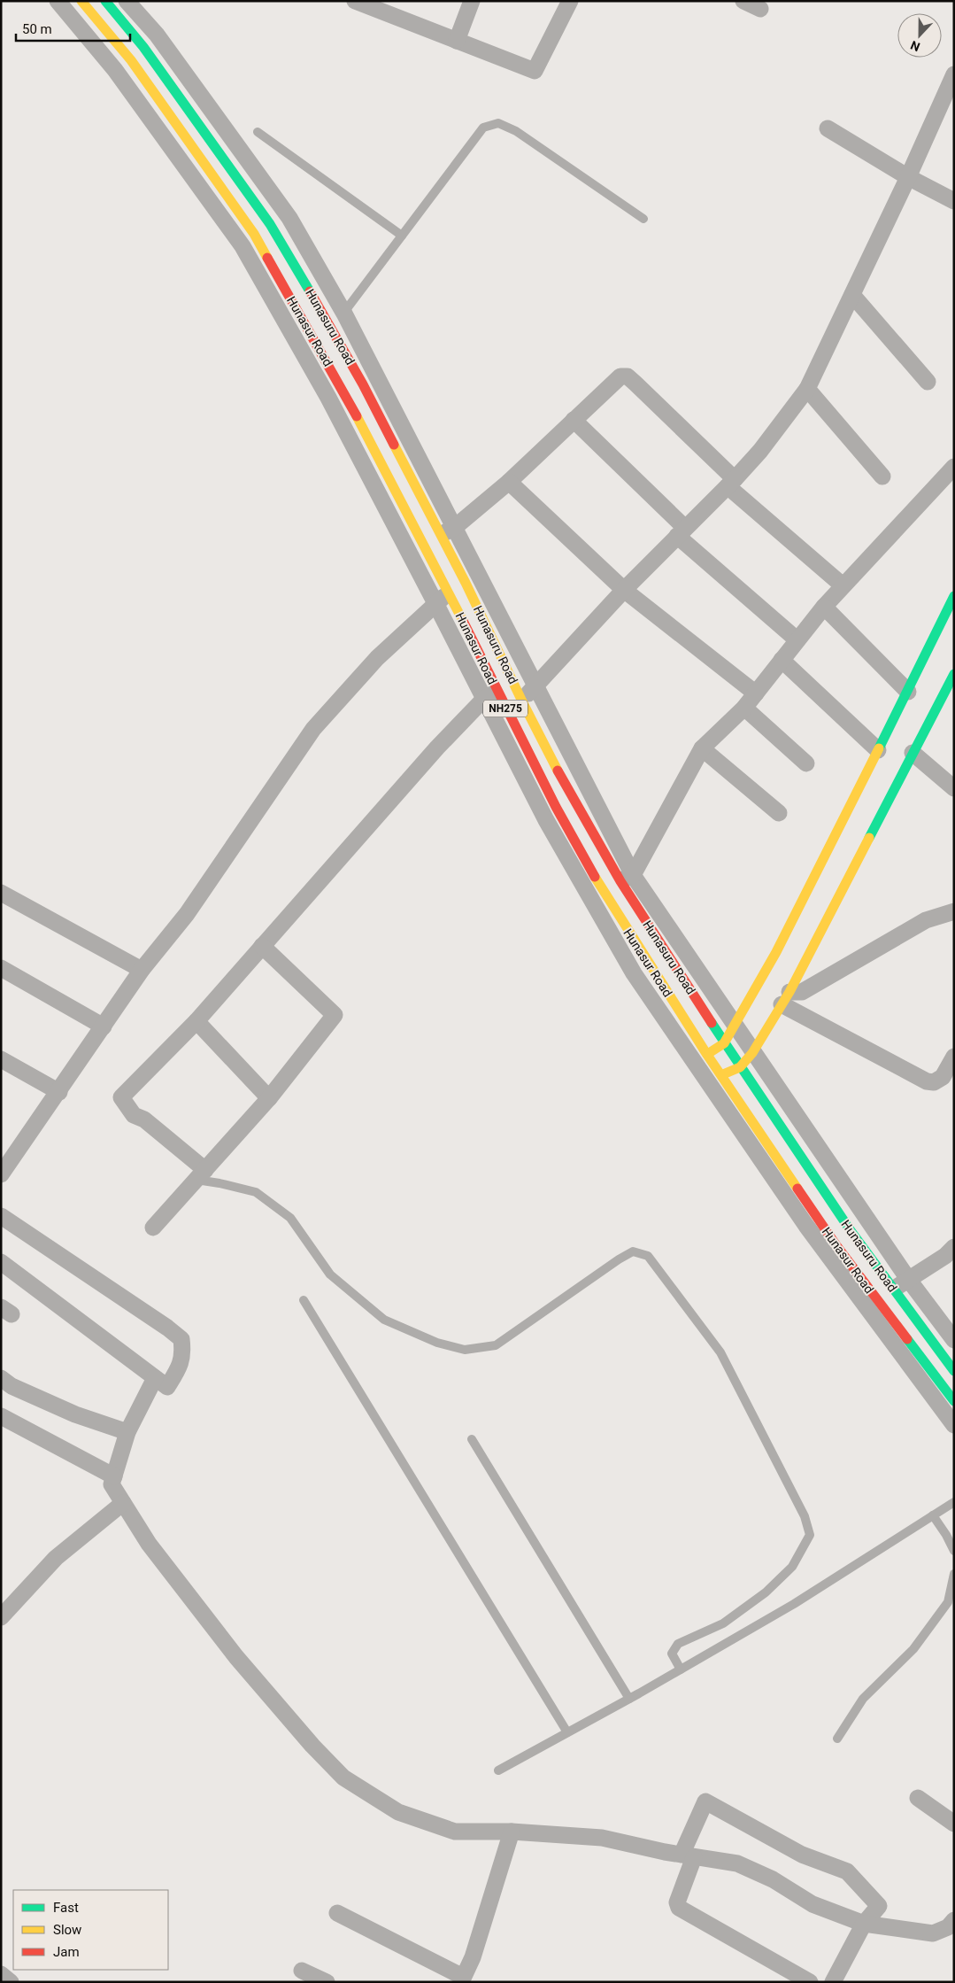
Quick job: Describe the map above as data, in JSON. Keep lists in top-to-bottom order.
{
  "streets": {
    "main road": ["Hunasuru Road", "Hunasur Road", "NH275"]
  },
  "legend": ["Fast", "Slow", "Jam"],
  "scale_bar": "50 m",
  "north": "bottom"
}
